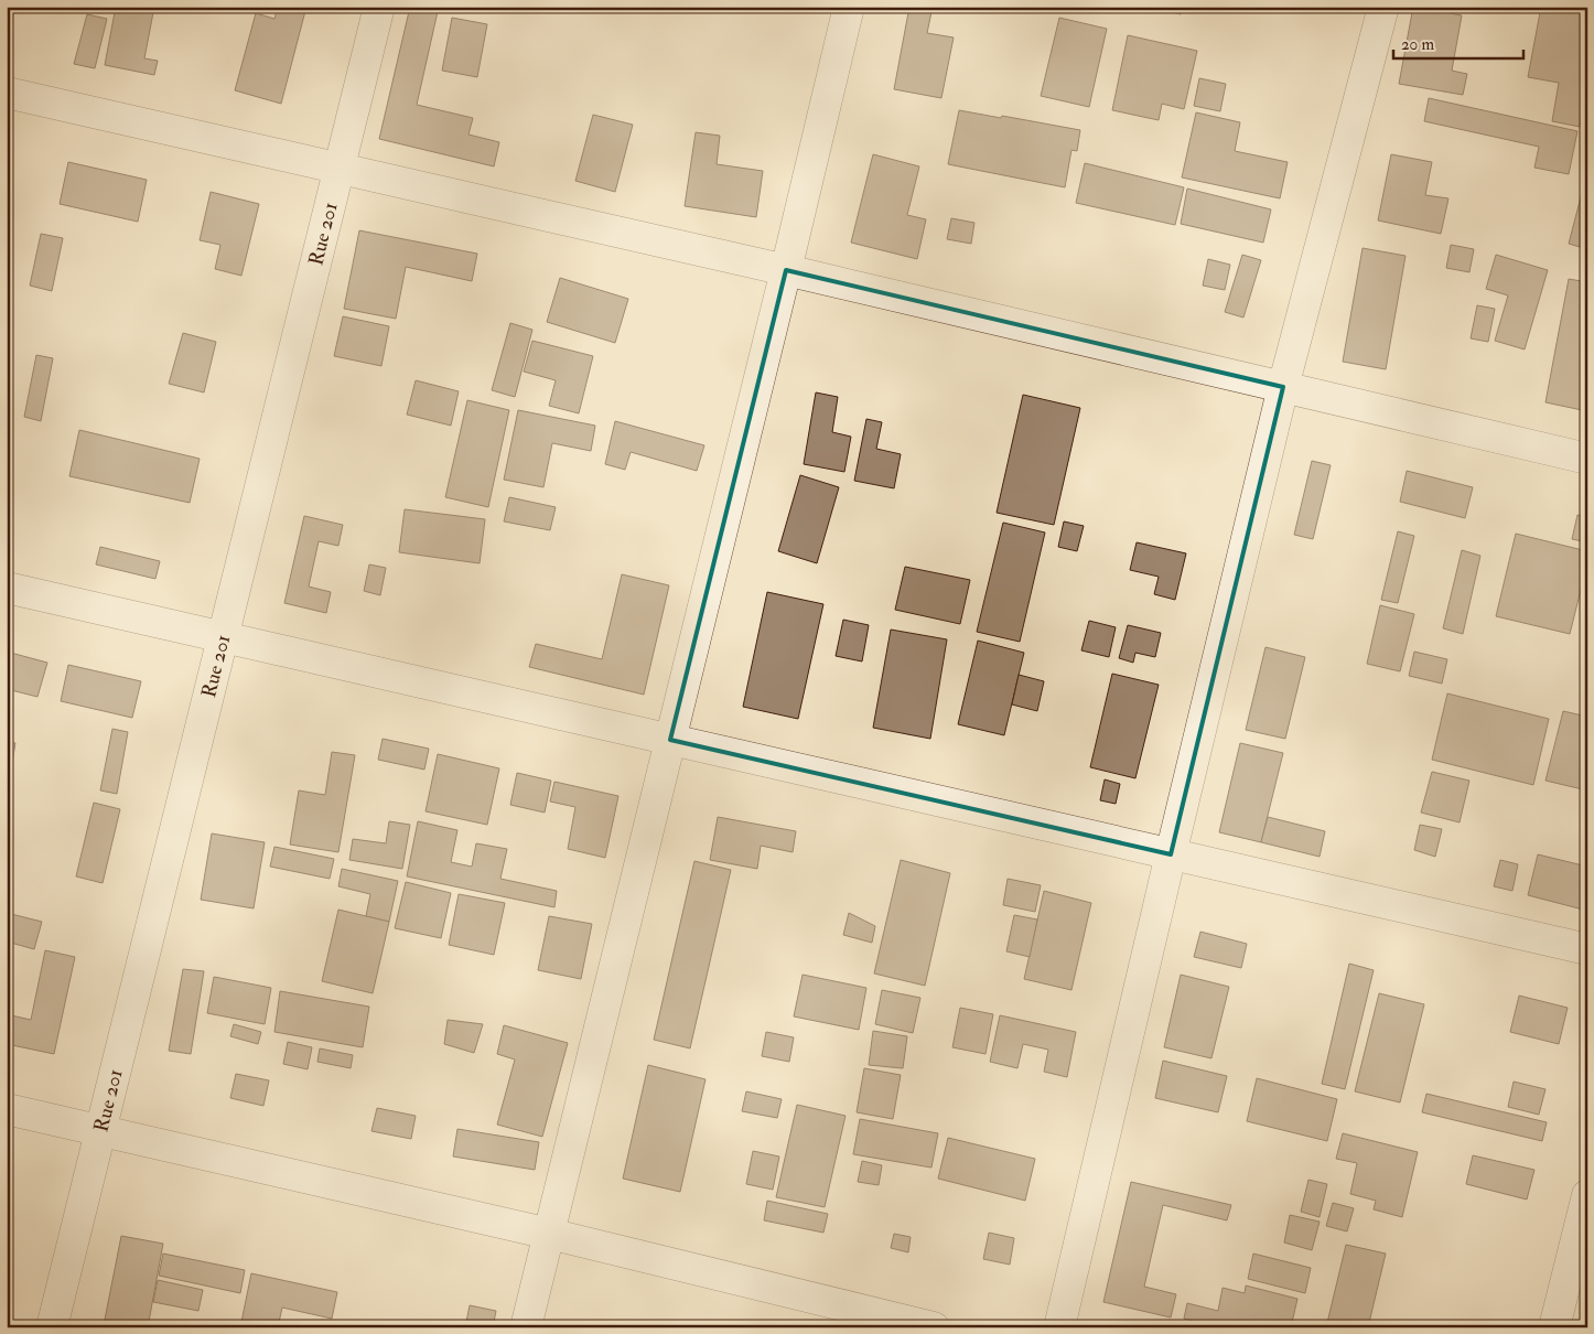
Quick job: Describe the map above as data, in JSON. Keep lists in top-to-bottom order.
{
  "streets": {
    "street": ["Rue 201"]
  },
  "scale_bar": "20 m"
}
